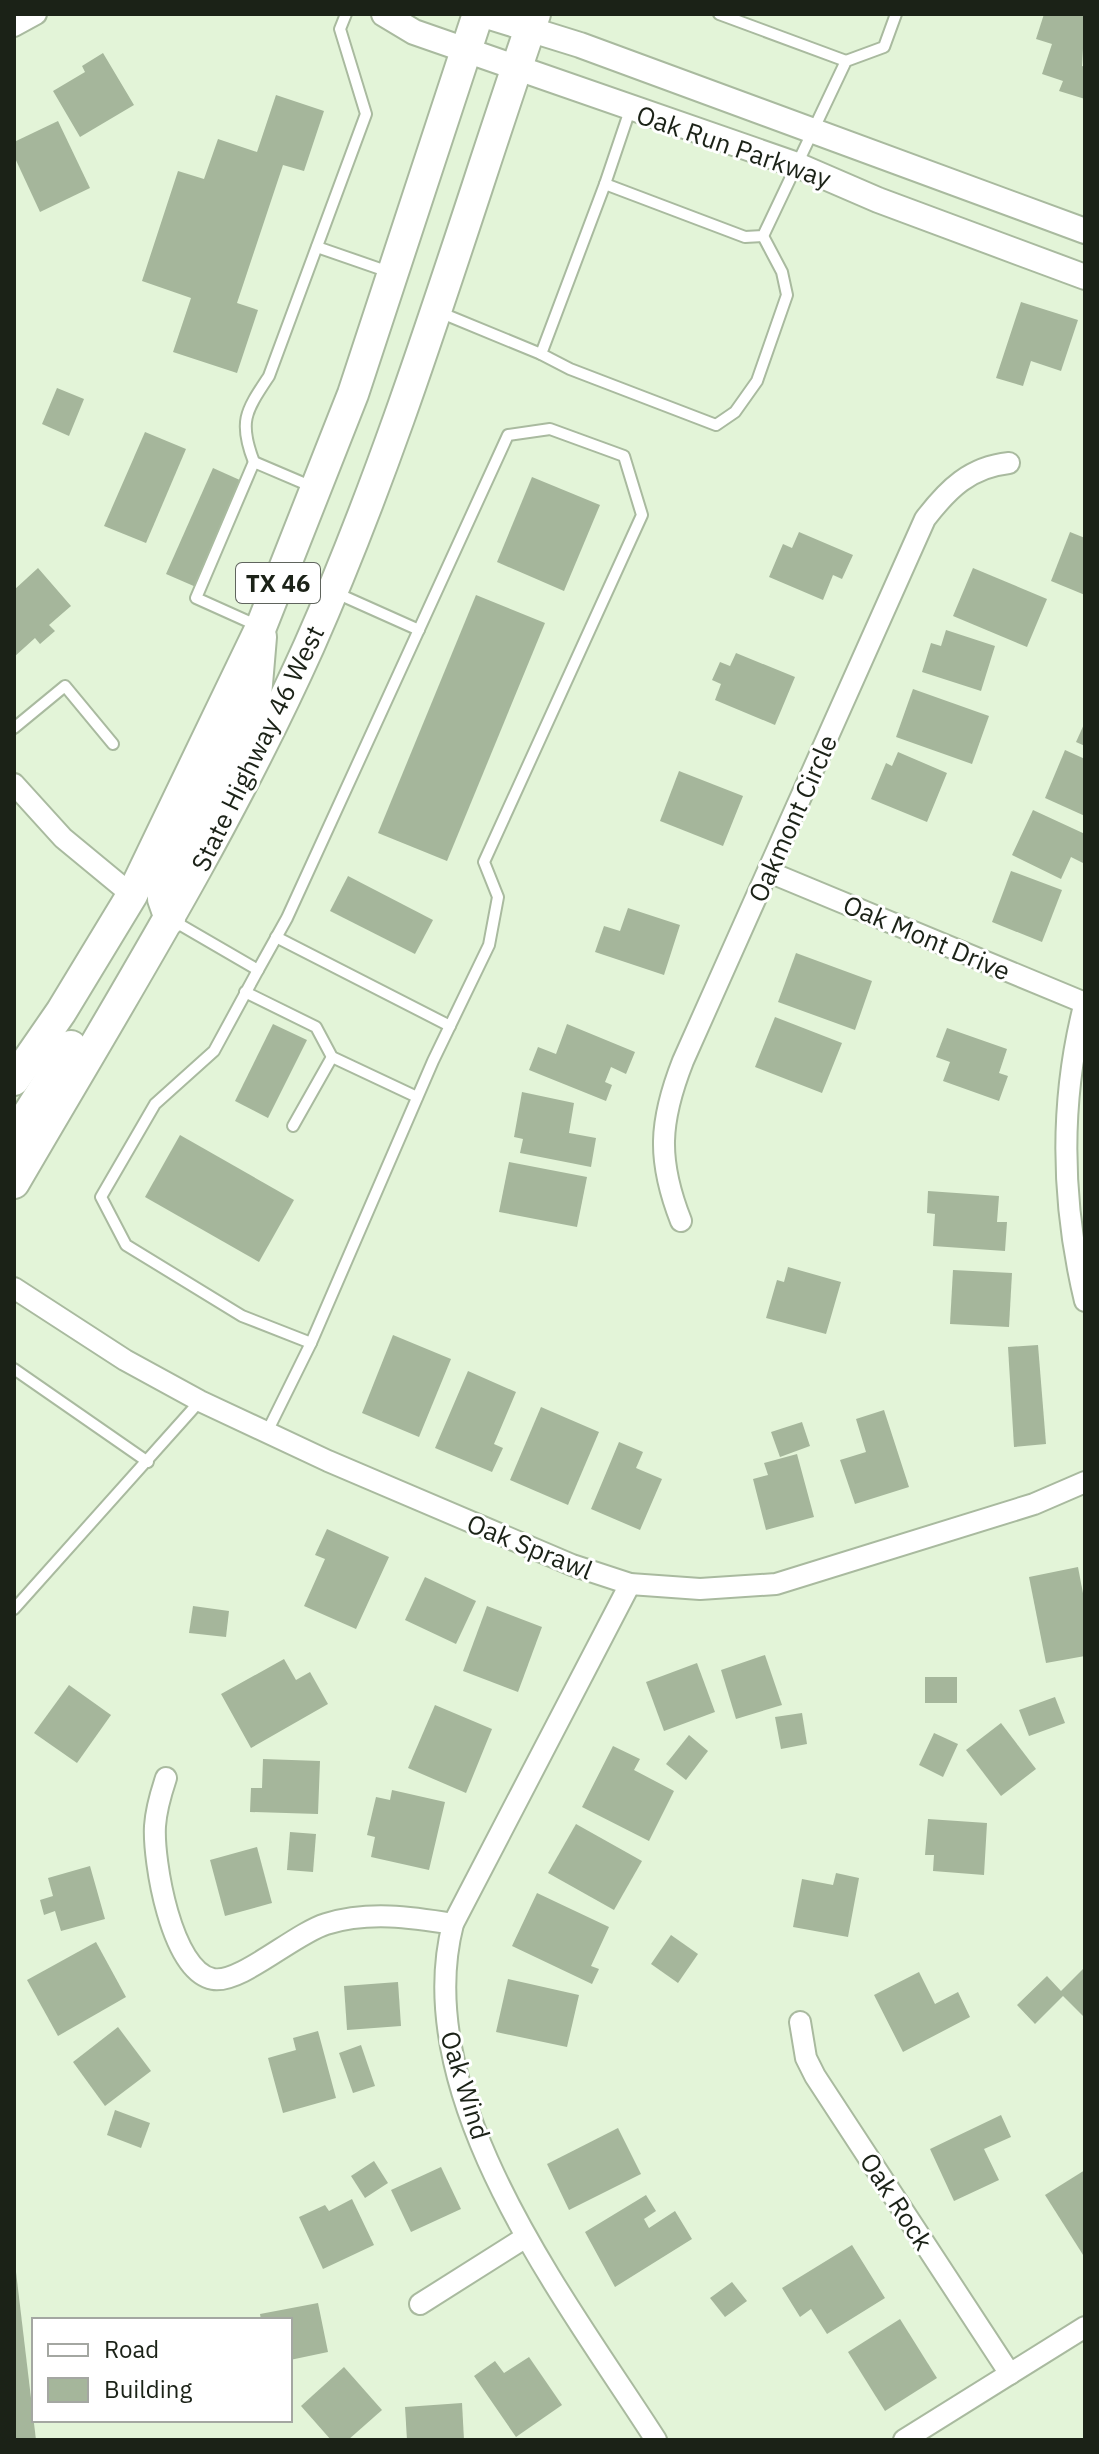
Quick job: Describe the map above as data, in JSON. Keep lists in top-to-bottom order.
{
  "streets": {
    "main road": ["TX 46", "State Highway 46 West"],
    "street": [
      "Oak Run Parkway",
      "Oakmont Circle",
      "Oak Mont Drive",
      "Oak Sprawl",
      "Oak Wind",
      "Oak Rock"
    ]
  },
  "crossings": [
    ["Oak Run Parkway", "State Highway 46 West"],
    ["Oakmont Circle", "Oak Mont Drive"],
    ["Oak Sprawl", "Oak Wind"]
  ],
  "legend": ["Road", "Building"]
}
